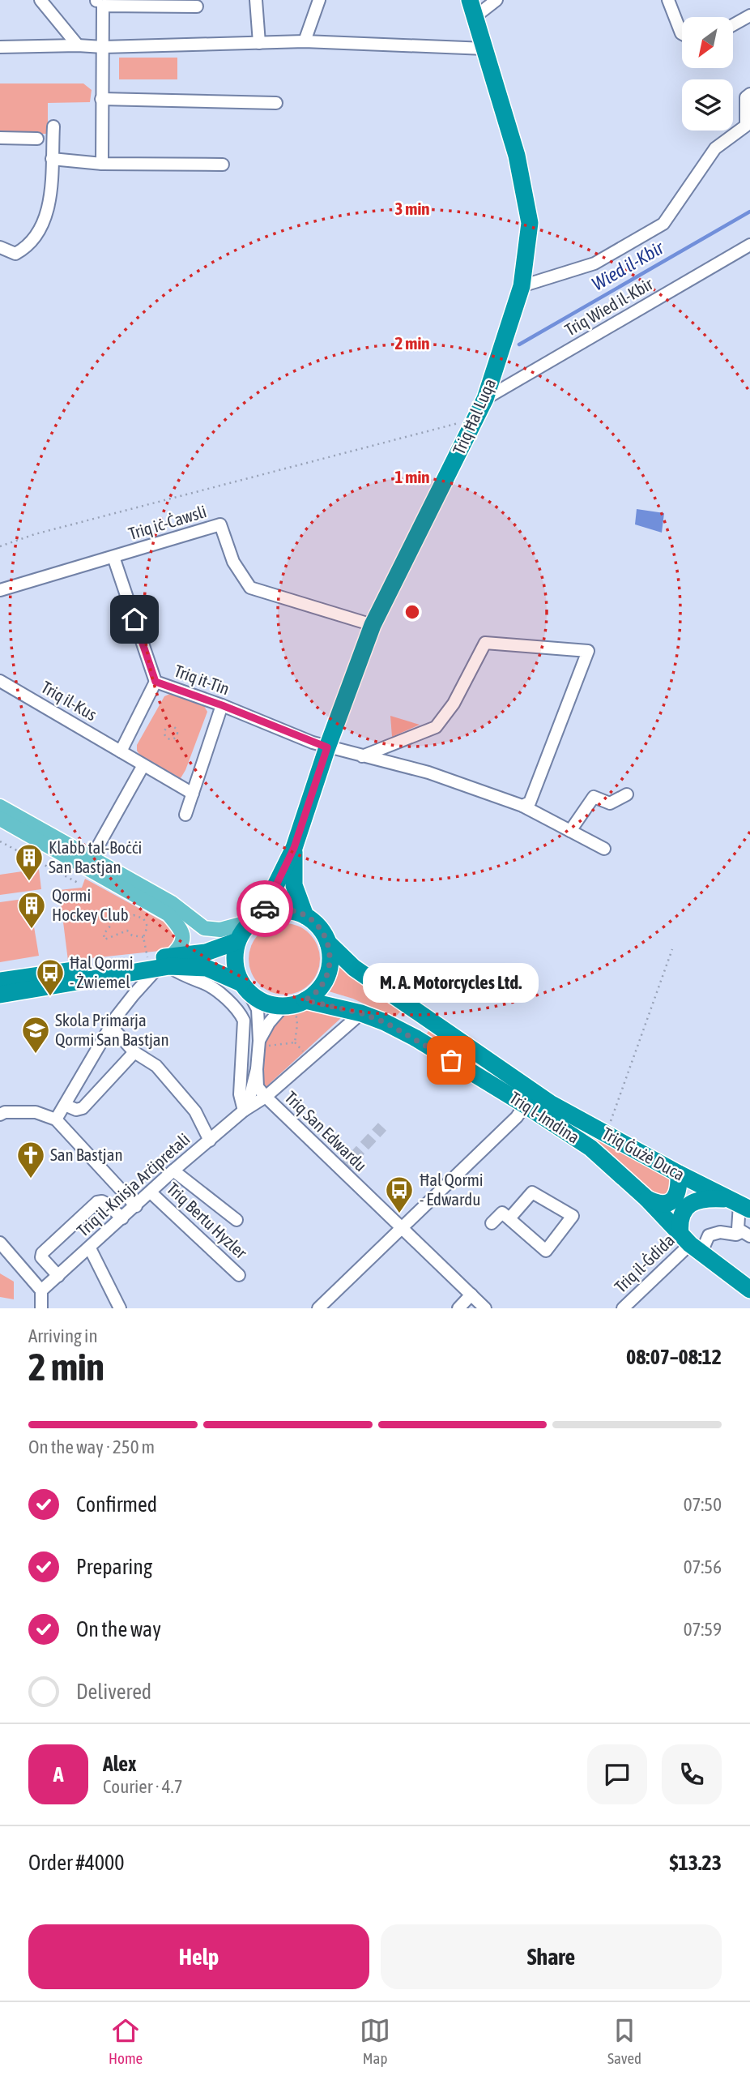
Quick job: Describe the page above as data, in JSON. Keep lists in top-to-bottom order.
{
  "streets": {
    "highway": ["Triq Ħal Luqa", "Triq l-Imdina", "Triq Ġużè Duca"],
    "street": [
      "Triq Wied il-Kbir",
      "Triq iċ-Ċawsli",
      "Triq it-Tin",
      "Triq il-Kus",
      "Triq San Edwardu",
      "Triq il-Knisja Arċipretali",
      "Triq Bertu Hyzler",
      "Triq il-Ġdida"
    ]
  },
  "crossings": [
    ["Triq Wied il-Kbir", "Triq Ħal Luqa"],
    ["Triq Ħal Luqa", "Triq iċ-Ċawsli"],
    ["Triq Ħal Luqa", "Triq it-Tin"],
    ["Triq Ħal Luqa", "Triq l-Imdina"],
    ["Triq Ħal Luqa", "Triq Ġużè Duca"],
    ["Triq iċ-Ċawsli", "Triq it-Tin"],
    ["Triq l-Imdina", "Triq Ġużè Duca"],
    ["Triq l-Imdina", "Triq il-Knisja Arċipretali"],
    ["Triq l-Imdina", "Triq il-Ġdida"],
    ["Triq San Edwardu", "Triq il-Knisja Arċipretali"],
    ["Triq il-Knisja Arċipretali", "Triq Bertu Hyzler"]
  ],
  "water": ["Wied il-Kbir"],
  "places": {
    "building": ["Klabb tal-Boċċi San Bastjan", "Qormi Hockey Club"],
    "bus stop": ["Ħal Qormi - Żwiemel", "Ħal Qormi - Edwardu"],
    "school or university": ["Skola Primarja Qormi San Bastjan"],
    "other": ["M. A. Motorcycles Ltd."],
    "church": ["San Bastjan"]
  },
  "north": "bottom left",
  "page": {
    "bubble": "M. A. Motorcycles Ltd.",
    "heading": ["2 min", "Arriving in", "08:07–08:12"],
    "panel": [
      "Alex",
      "Courier · 4.7",
      "Order #4000",
      "$13.23"
    ],
    "bar": "On the way · 250 m",
    "list": [
      ["Confirmed", "07:50"],
      ["Preparing", "07:56"],
      ["On the way", "07:59"],
      "Delivered"
    ],
    "round": "A",
    "buttons": ["Help", "Share"],
    "tabs": ["Home", "Map", "Saved"]
  },
  "rings": ["3 min", "2 min", "1 min"]
}
